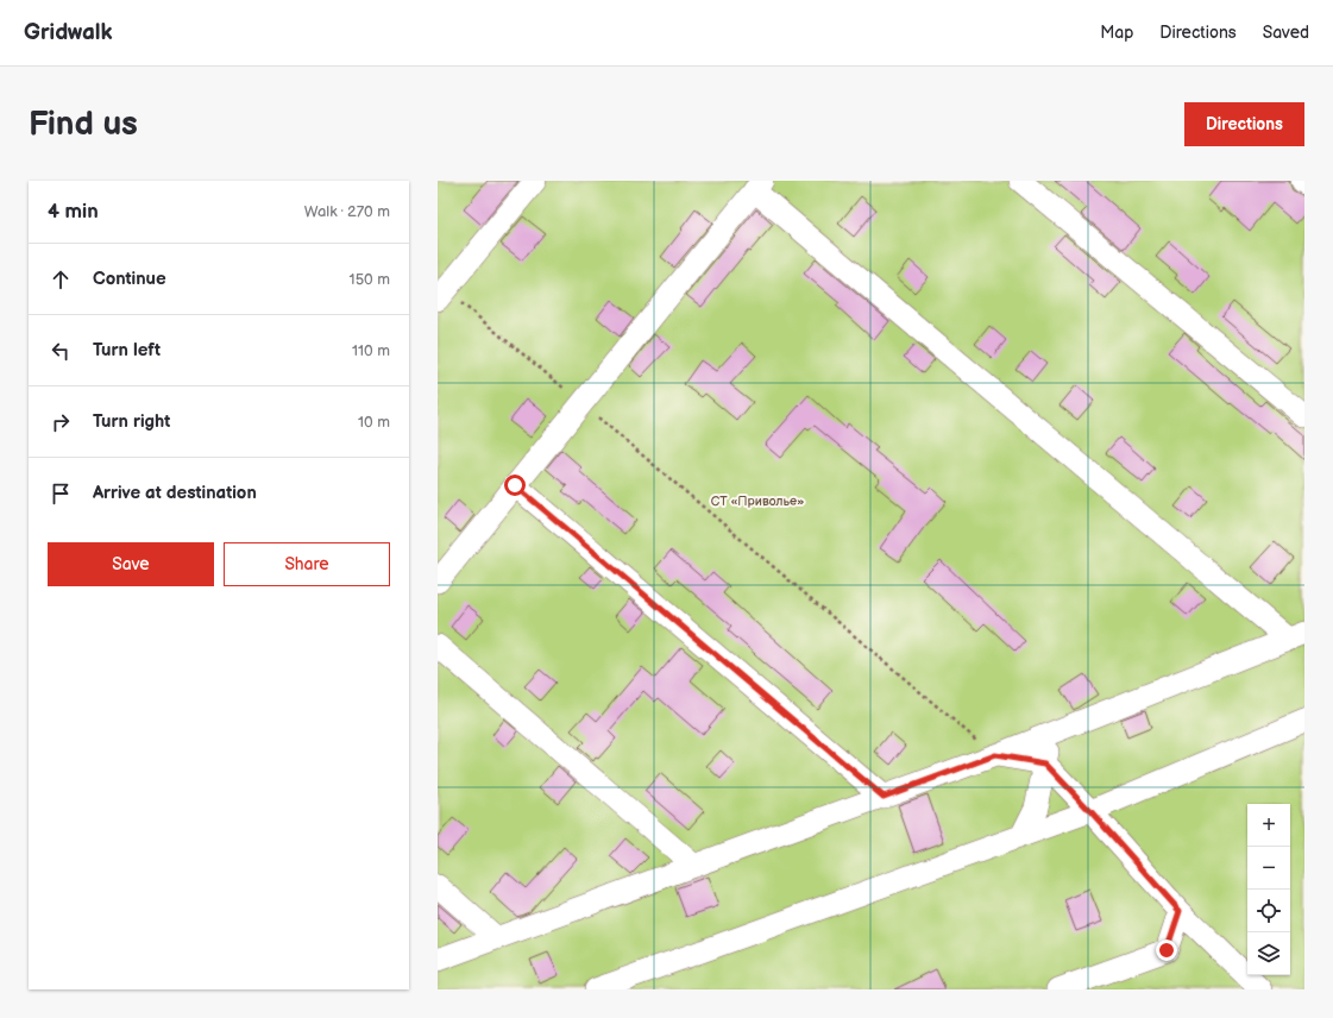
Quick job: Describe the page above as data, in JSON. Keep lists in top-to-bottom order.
{
  "parks": ["СТ «Приволье»"],
  "page": {
    "header": "Gridwalk",
    "nav": ["Map", "Directions", "Saved"],
    "buttons": [
      "Directions",
      ["Save", "Share"]
    ],
    "title": "Find us",
    "heading": ["4 min", "Walk · 270 m"],
    "list": [
      ["Continue", "150 m"],
      ["Turn left", "110 m"],
      ["Turn right", "10 m"],
      "Arrive at destination"
    ],
    "map_buttons": ["+", "−"]
  }
}
